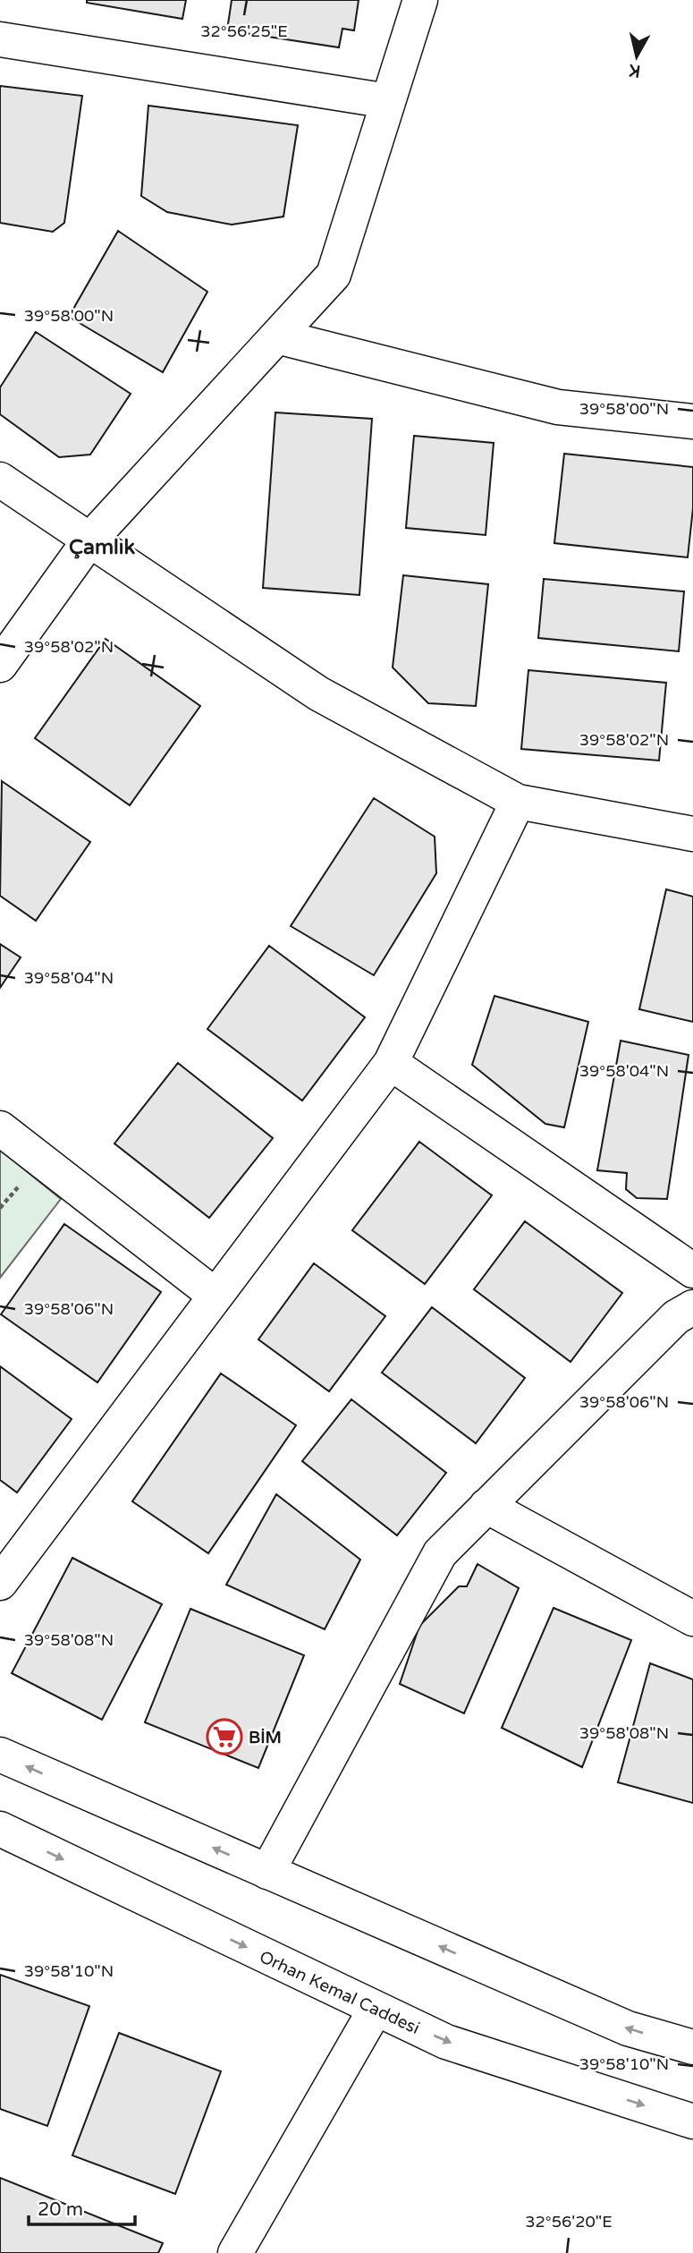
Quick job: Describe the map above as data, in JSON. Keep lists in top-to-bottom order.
{
  "streets": {
    "street": ["Orhan Kemal Caddesi"]
  },
  "districts": ["Çamlık"],
  "places": {
    "supermarket": ["BİM"]
  },
  "scale_bar": "20 m",
  "north": "bottom",
  "coordinates": [
    "32°56'25\"E",
    "39°58'00\"N",
    "39°58'02\"N",
    "39°58'04\"N",
    "39°58'06\"N",
    "39°58'08\"N",
    "39°58'10\"N",
    "32°56'20\"E"
  ]
}
